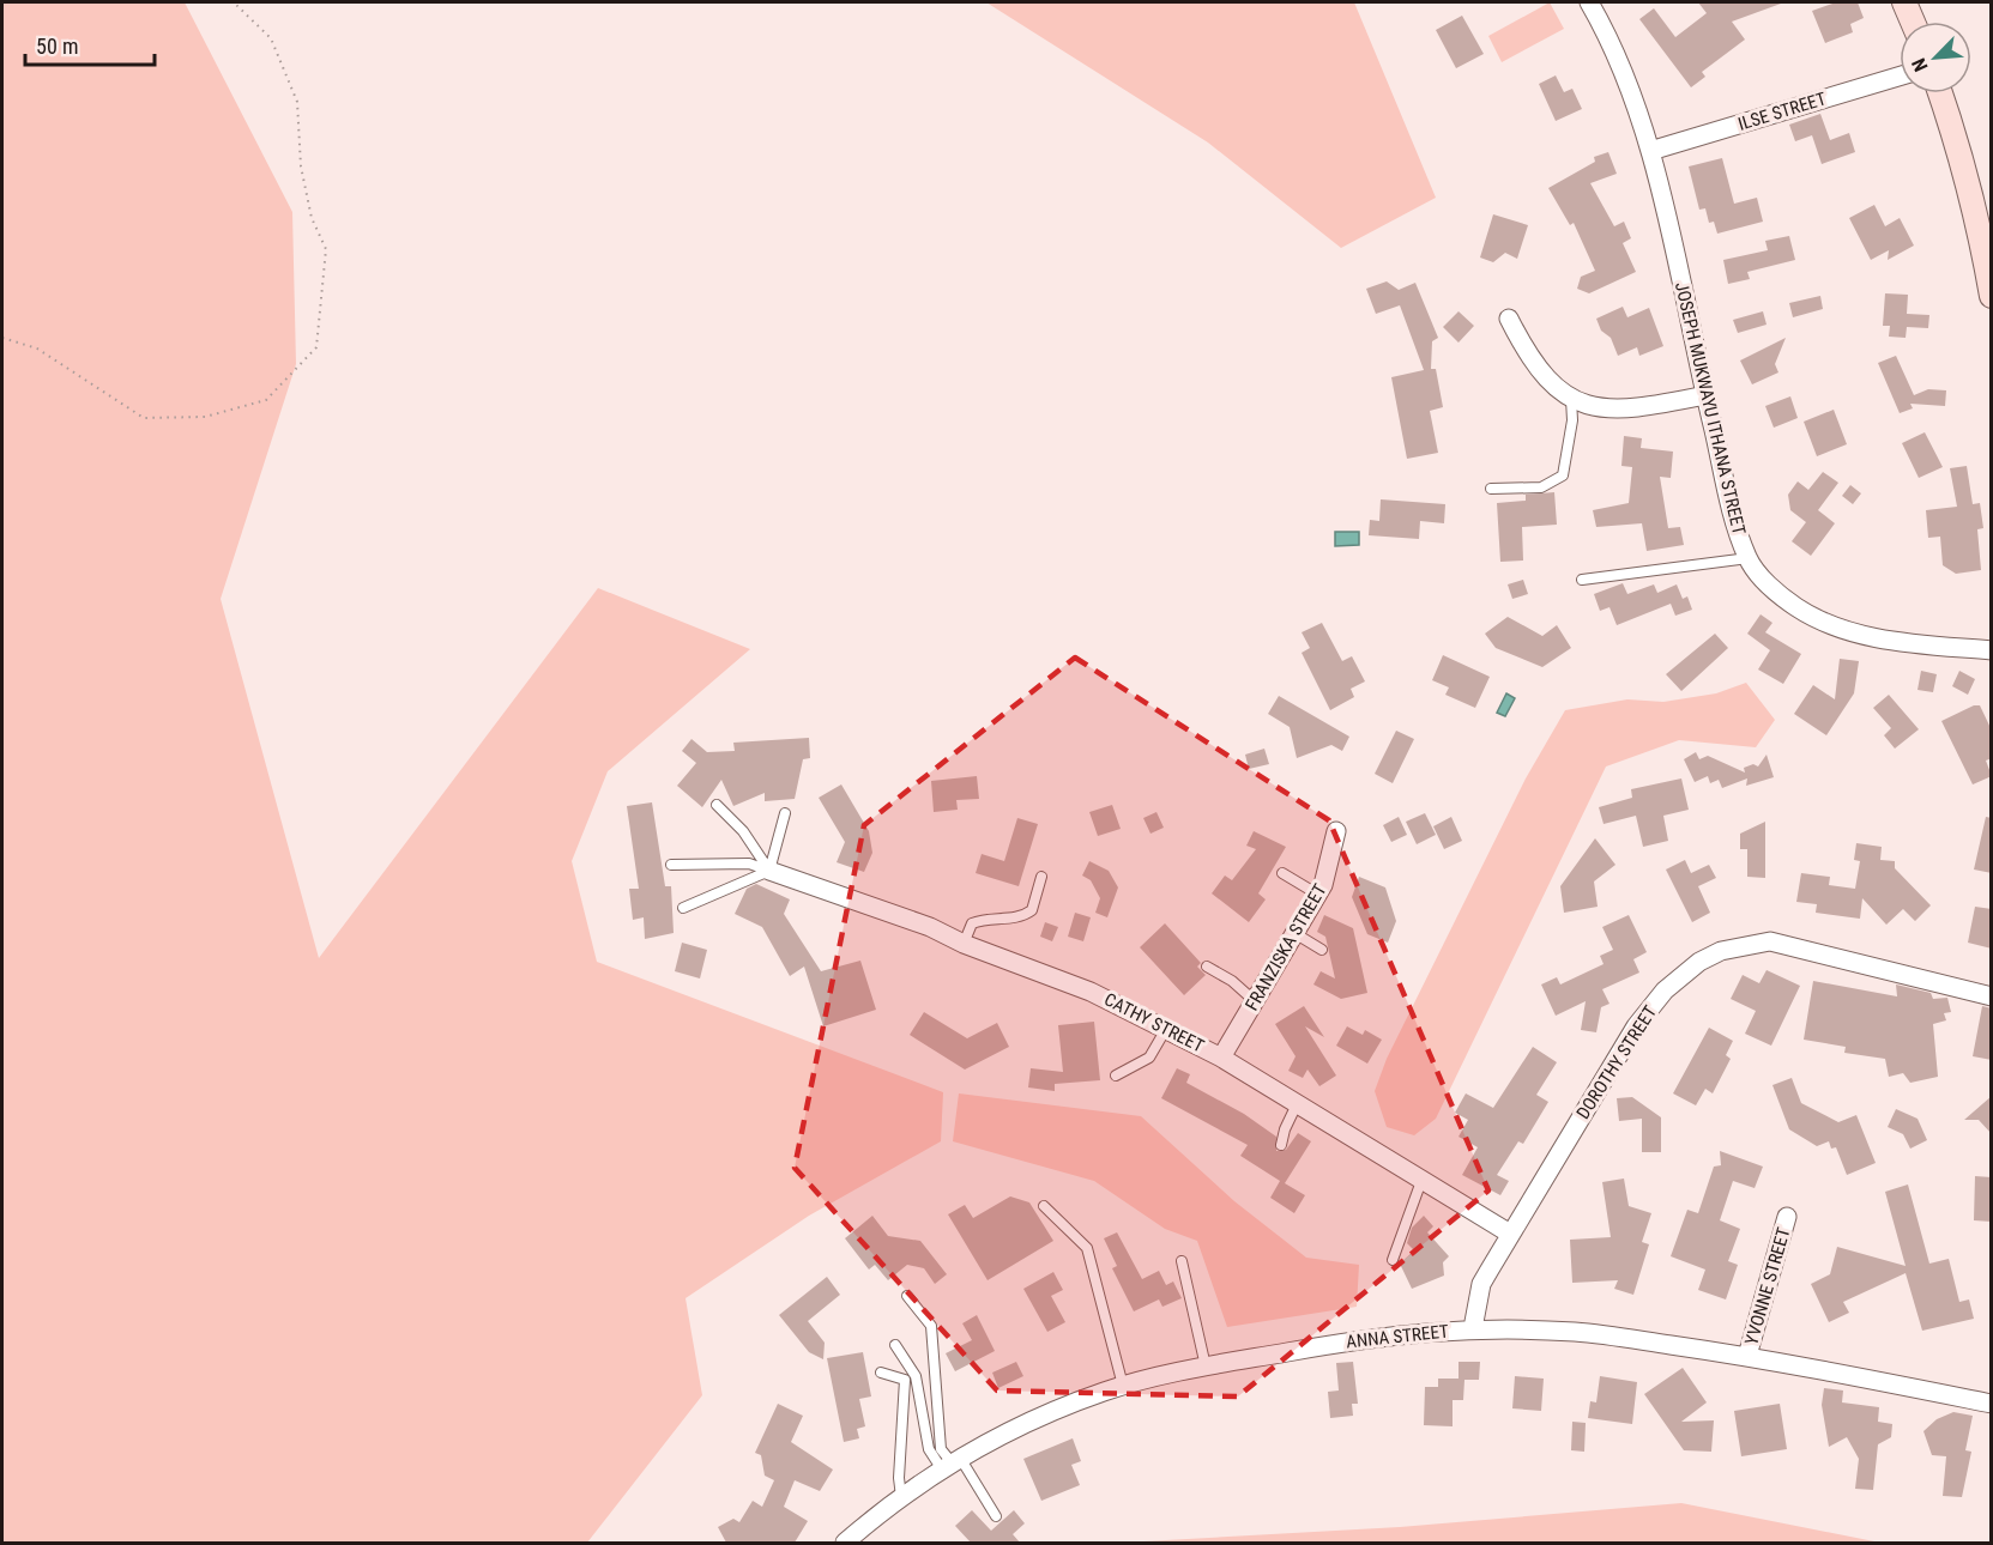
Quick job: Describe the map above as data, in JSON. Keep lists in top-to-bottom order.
{
  "streets": {
    "street": [
      "ILSE STREET",
      "JOSEPH MUKWAYU ITHANA STREET",
      "FRANZISKA STREET",
      "CATHY STREET",
      "DOROTHY STREET",
      "YVONNE STREET",
      "ANNA STREET"
    ]
  },
  "crossings": [
    ["ILSE STREET", "JOSEPH MUKWAYU ITHANA STREET"],
    ["FRANZISKA STREET", "CATHY STREET"],
    ["CATHY STREET", "DOROTHY STREET"],
    ["DOROTHY STREET", "ANNA STREET"],
    ["YVONNE STREET", "ANNA STREET"]
  ],
  "scale_bar": "50 m",
  "north": "bottom left"
}
